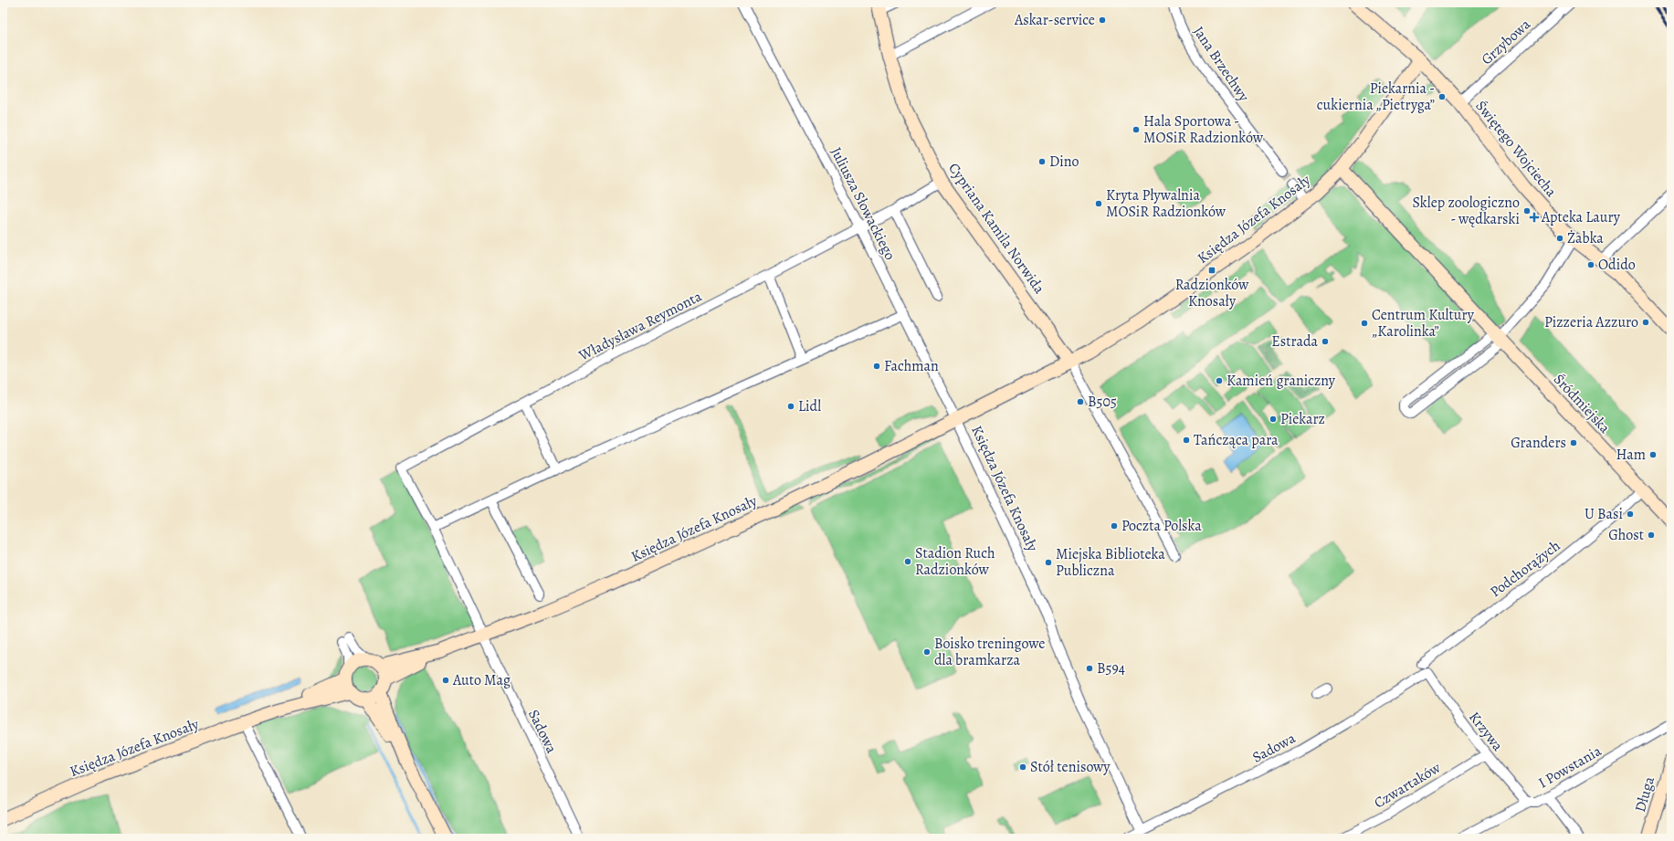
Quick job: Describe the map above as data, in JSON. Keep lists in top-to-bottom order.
{
  "streets": {
    "street": [
      "Grzybowa",
      "Jana Brzechwy",
      "Świętego Wojciecha",
      "Juliusza Słowackiego",
      "Księdza Józefa Knosały",
      "Cypriana Kamila Norwida",
      "Władysława Reymonta",
      "Śródmiejska",
      "Podchorążych",
      "Sadowa",
      "Krzywa",
      "I Powstania",
      "Czwartaków",
      "Długa"
    ]
  },
  "crossings": [
    ["Grzybowa", "Świętego Wojciecha"],
    ["Świętego Wojciecha", "Księdza Józefa Knosały"],
    ["Juliusza Słowackiego", "Księdza Józefa Knosały"],
    ["Juliusza Słowackiego", "Władysława Reymonta"],
    ["Księdza Józefa Knosały", "Cypriana Kamila Norwida"],
    ["Księdza Józefa Knosały", "Władysława Reymonta"],
    ["Księdza Józefa Knosały", "Śródmiejska"],
    ["Księdza Józefa Knosały", "Sadowa"],
    ["Cypriana Kamila Norwida", "Władysława Reymonta"],
    ["Władysława Reymonta", "Sadowa"],
    ["Śródmiejska", "Podchorążych"],
    ["Sadowa", "Krzywa"],
    ["Krzywa", "I Powstania"],
    ["Krzywa", "Czwartaków"]
  ],
  "places": {
    "other": [
      "Askar-service",
      "Piekarnia - cukiernia „Pietryga”",
      "Hala Sportowa - MOSiR Radzionków",
      "Dino",
      "Kryta Pływalnia MOSiR Radzionków",
      "Sklep zoologiczno - wędkarski",
      "Żabka",
      "Odido",
      "Pizzeria Azzuro",
      "Centrum Kultury „Karolinka”",
      "Estrada",
      "Fachman",
      "Kamień graniczny",
      "B505",
      "Lidl",
      "Piekarz",
      "Tańcząca para",
      "Granders",
      "Ham",
      "U Basi",
      "Poczta Polska",
      "Ghost",
      "Stadion Ruch Radzionków",
      "Miejska Biblioteka Publiczna",
      "Boisko treningowe dla bramkarza",
      "B594",
      "Auto Mag",
      "Stół tenisowy"
    ],
    "health": ["Apteka Laury"],
    "transit": ["Radzionków Knosały"]
  }
}
